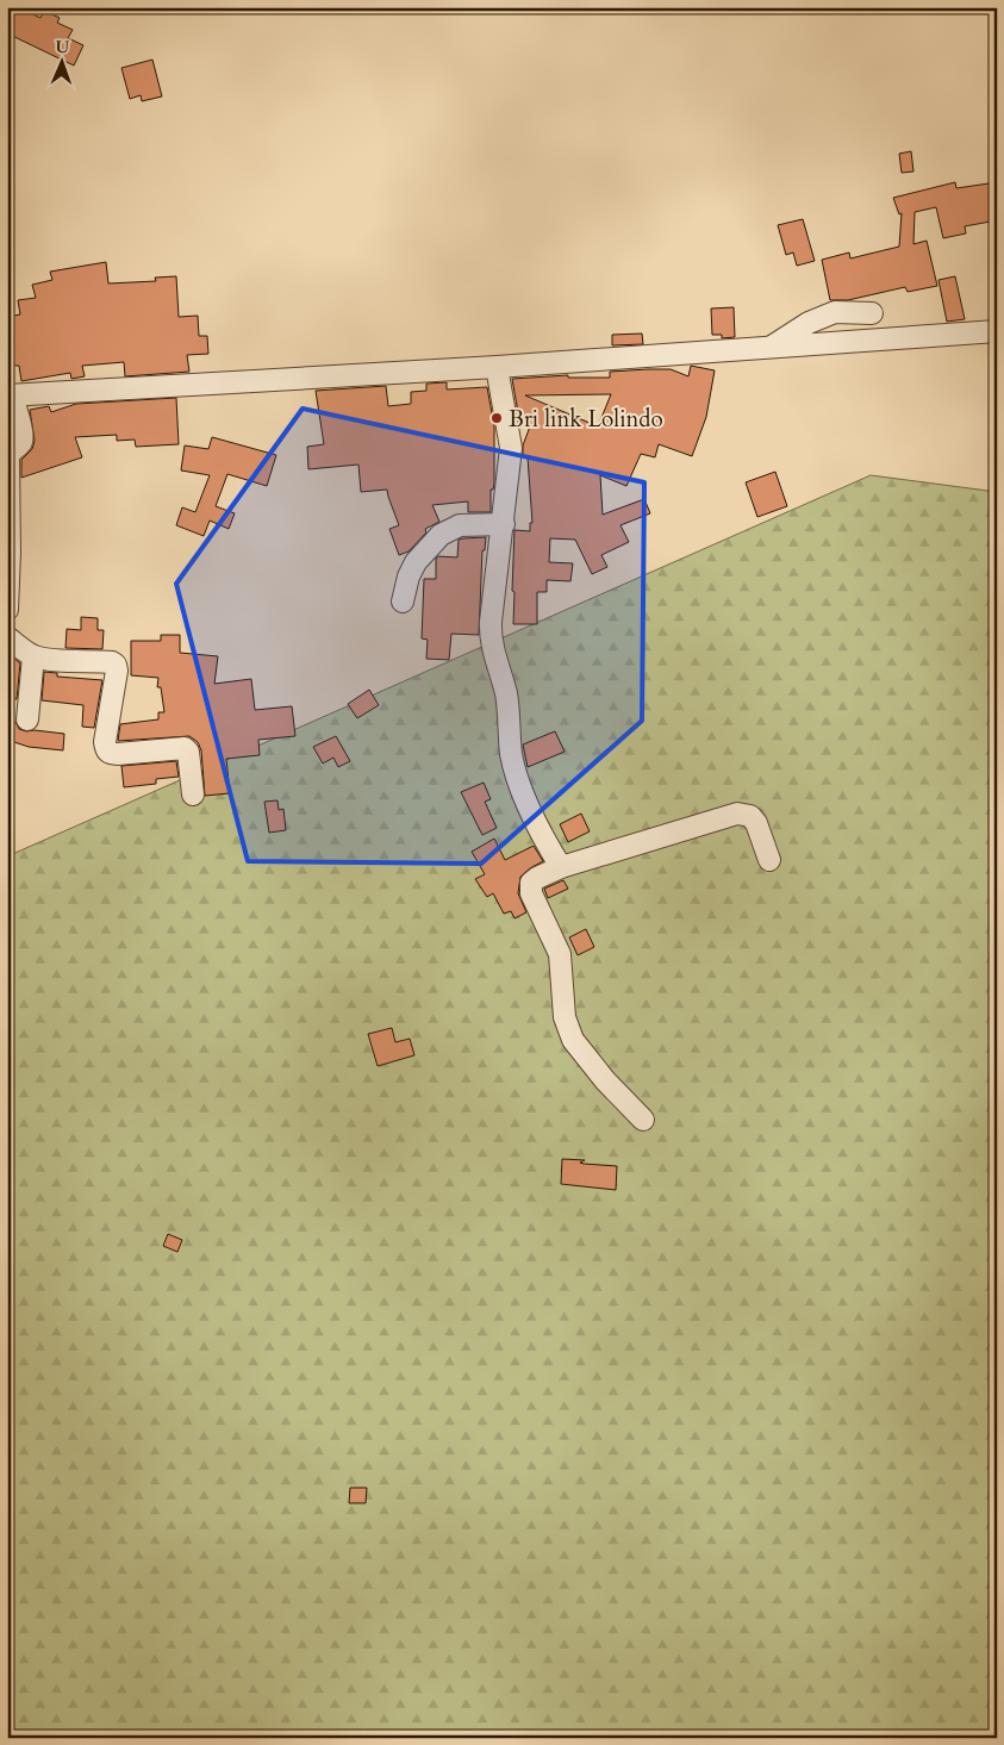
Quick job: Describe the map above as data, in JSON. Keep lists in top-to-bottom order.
{
  "places": ["Bri link Lolindo"],
  "north": "top"
}
